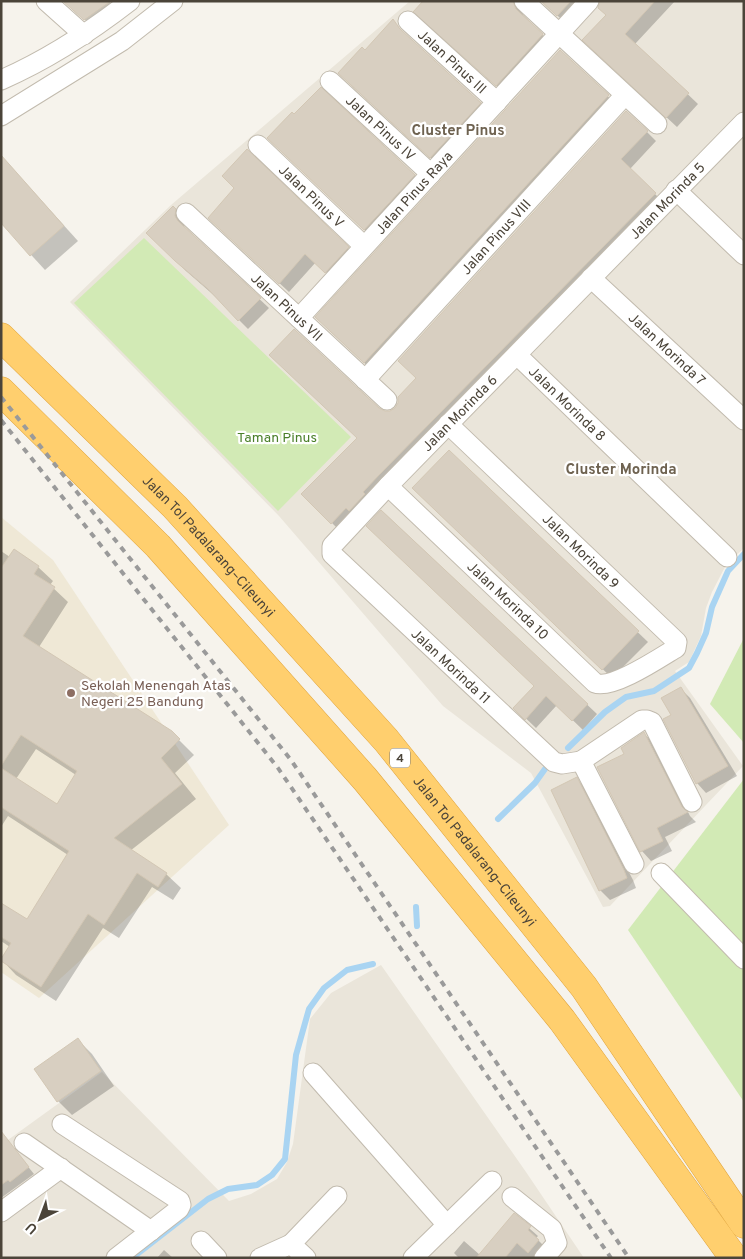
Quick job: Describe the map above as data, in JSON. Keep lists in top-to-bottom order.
{
  "streets": {
    "highway": ["Jalan Tol Padalarang–Cileunyi", "4"],
    "street": [
      "Jalan Pinus III",
      "Jalan Pinus IV",
      "Jalan Pinus Raya",
      "Jalan Pinus V",
      "Jalan Morinda 5",
      "Jalan Pinus VIII",
      "Jalan Pinus VII",
      "Jalan Morinda 7",
      "Jalan Morinda 8",
      "Jalan Morinda 6",
      "Jalan Morinda 9",
      "Jalan Morinda 10",
      "Jalan Morinda 11"
    ]
  },
  "crossings": [
    ["Jalan Pinus III", "Jalan Pinus Raya"],
    ["Jalan Pinus IV", "Jalan Pinus Raya"],
    ["Jalan Pinus Raya", "Jalan Pinus V"],
    ["Jalan Pinus Raya", "Jalan Pinus VII"],
    ["Jalan Morinda 5", "Jalan Morinda 7"],
    ["Jalan Morinda 5", "Jalan Morinda 6"],
    ["Jalan Pinus VIII", "Jalan Pinus VII"],
    ["Jalan Morinda 7", "Jalan Morinda 6"],
    ["Jalan Morinda 8", "Jalan Morinda 6"],
    ["Jalan Morinda 6", "Jalan Morinda 9"],
    ["Jalan Morinda 6", "Jalan Morinda 10"],
    ["Jalan Morinda 6", "Jalan Morinda 11"],
    ["Jalan Morinda 9", "Jalan Morinda 10"]
  ],
  "districts": ["Cluster Pinus", "Cluster Morinda"],
  "parks": ["Taman Pinus"],
  "places": ["Sekolah Menengah Atas Negeri 25 Bandung"],
  "north": "bottom left"
}
